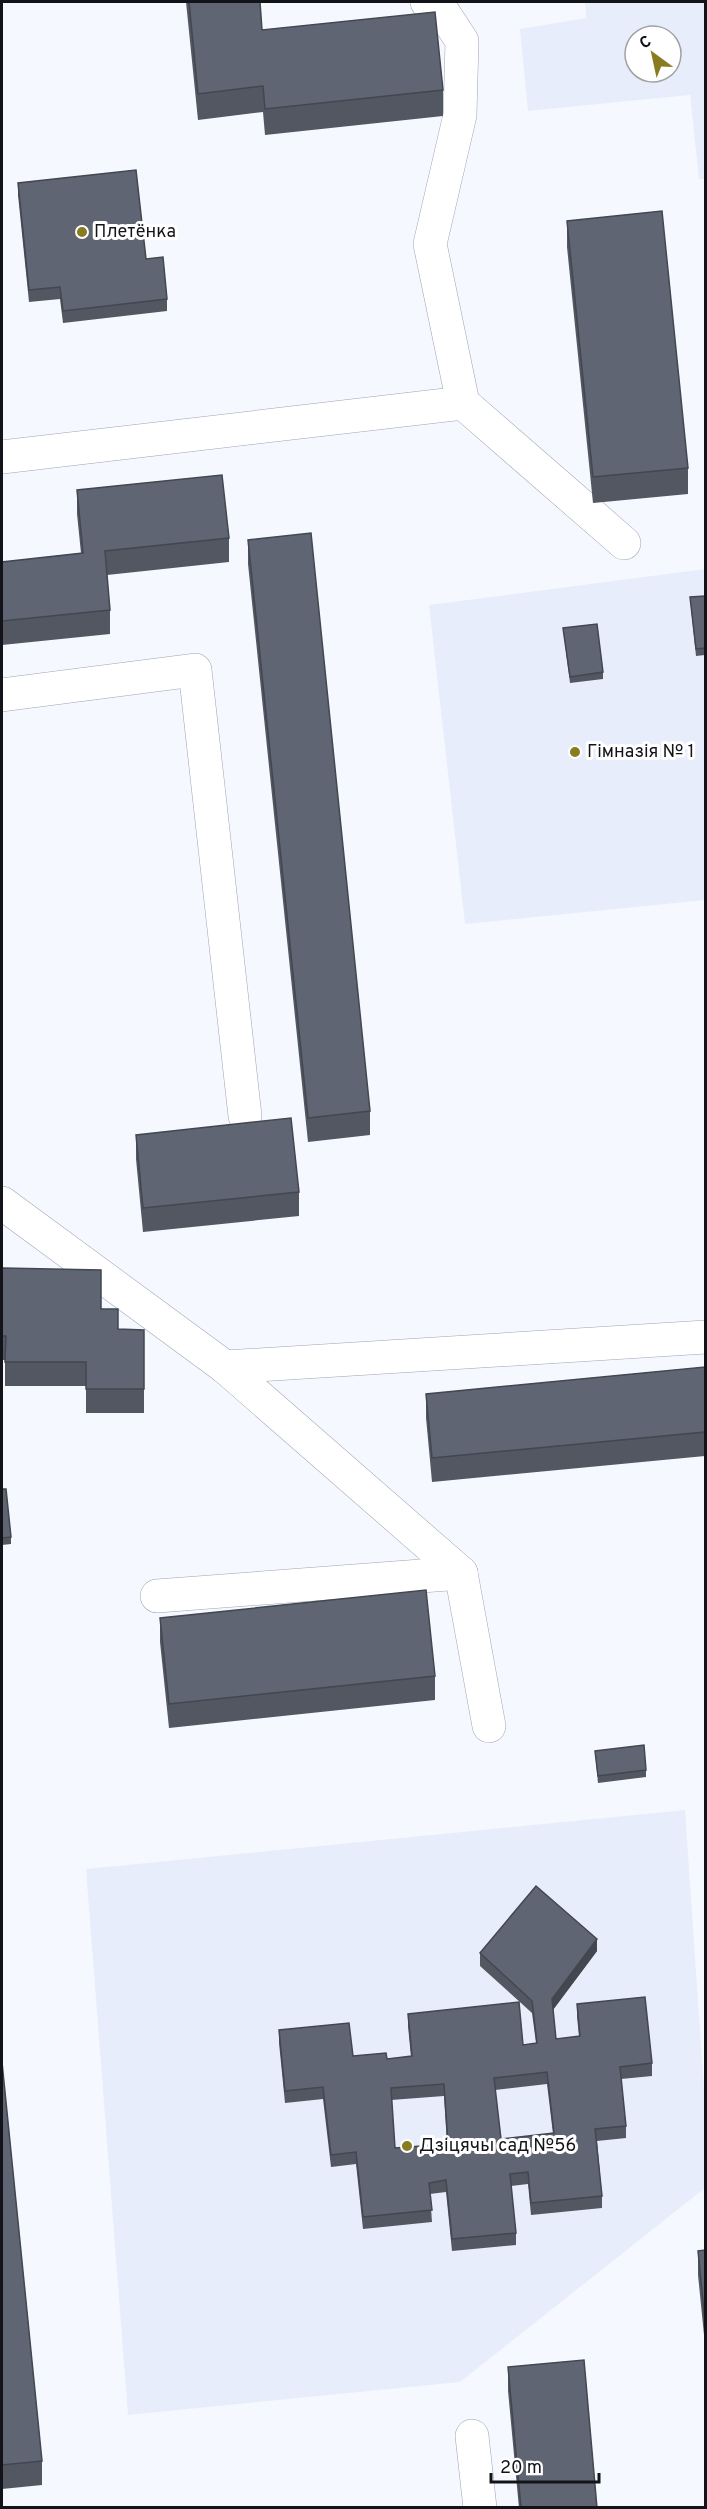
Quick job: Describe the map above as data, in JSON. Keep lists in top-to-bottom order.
{
  "places": ["Плетёнка", "Гімназія № 1", "Дзіцячы сад №56"],
  "scale_bar": "20 m",
  "north": "top left"
}
